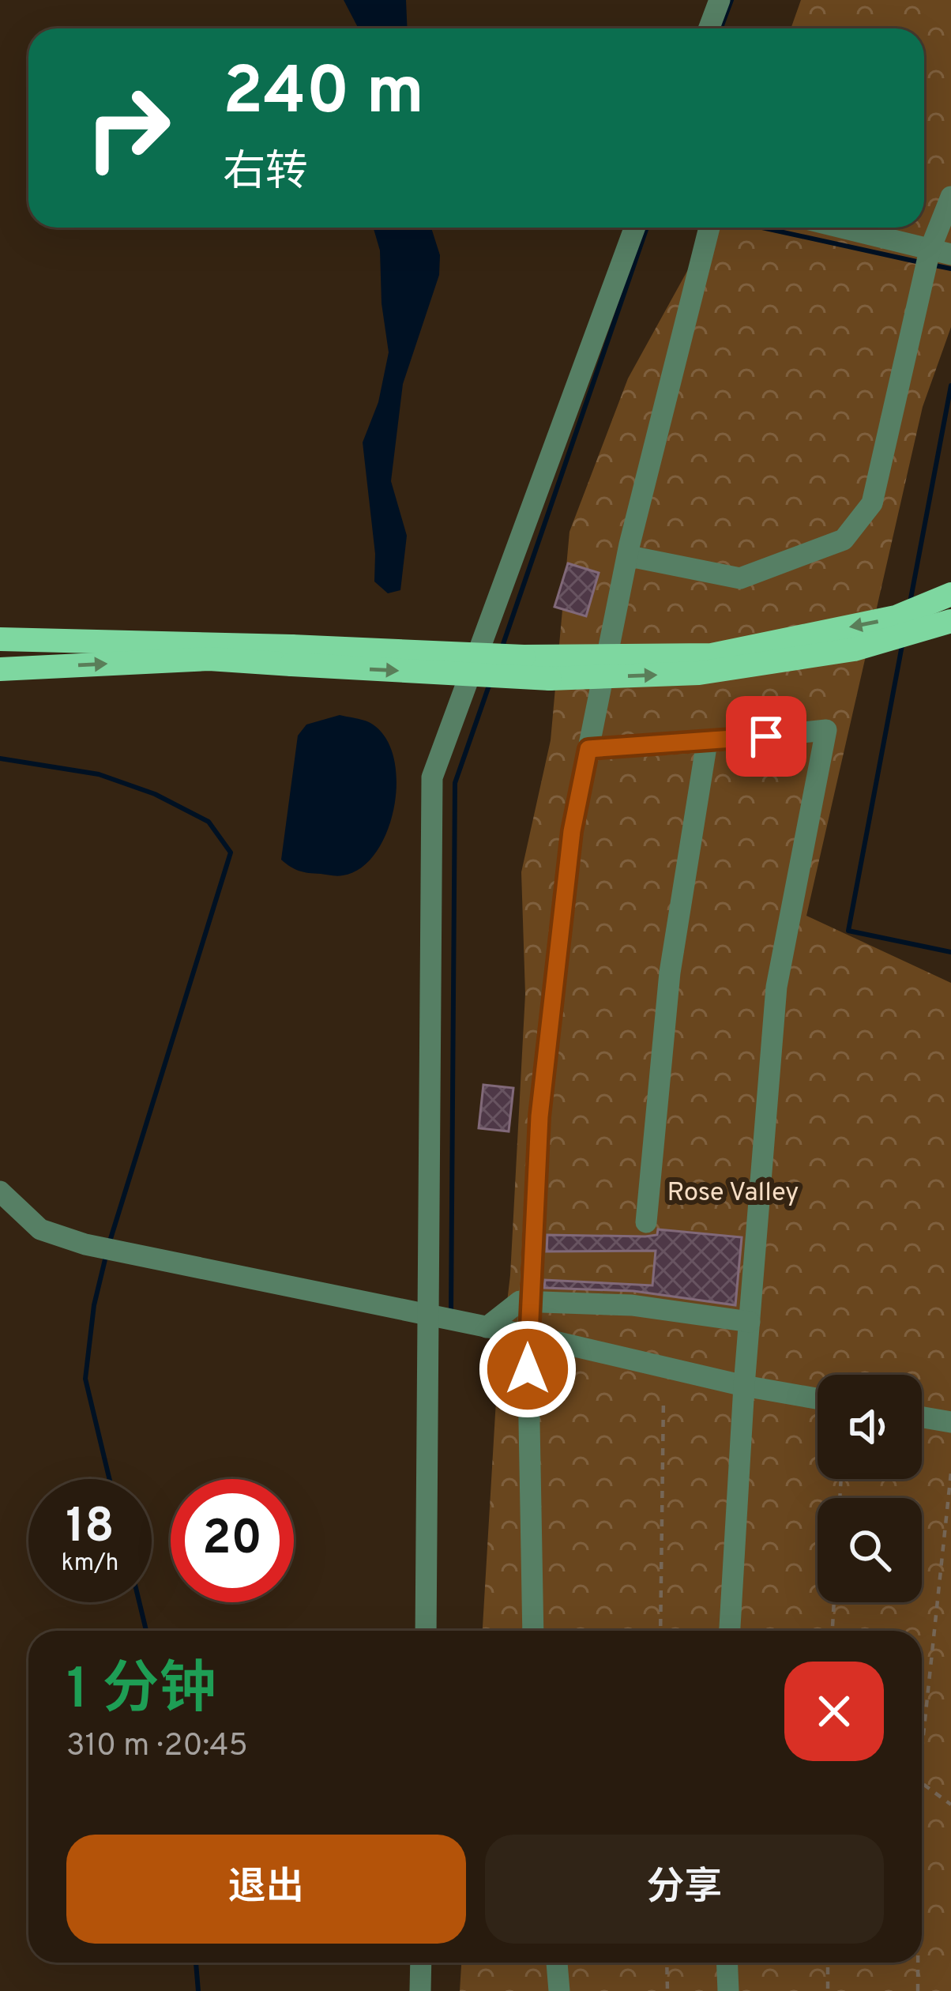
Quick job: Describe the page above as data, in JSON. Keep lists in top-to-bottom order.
{
  "parks": ["Rose Valley"],
  "page": {
    "turn": ["240 m", "右转"],
    "speed": "18 km/h",
    "limit": "20",
    "heading": ["1 分钟", "310 m · 20:45"],
    "buttons": ["退出", "分享"]
  }
}
